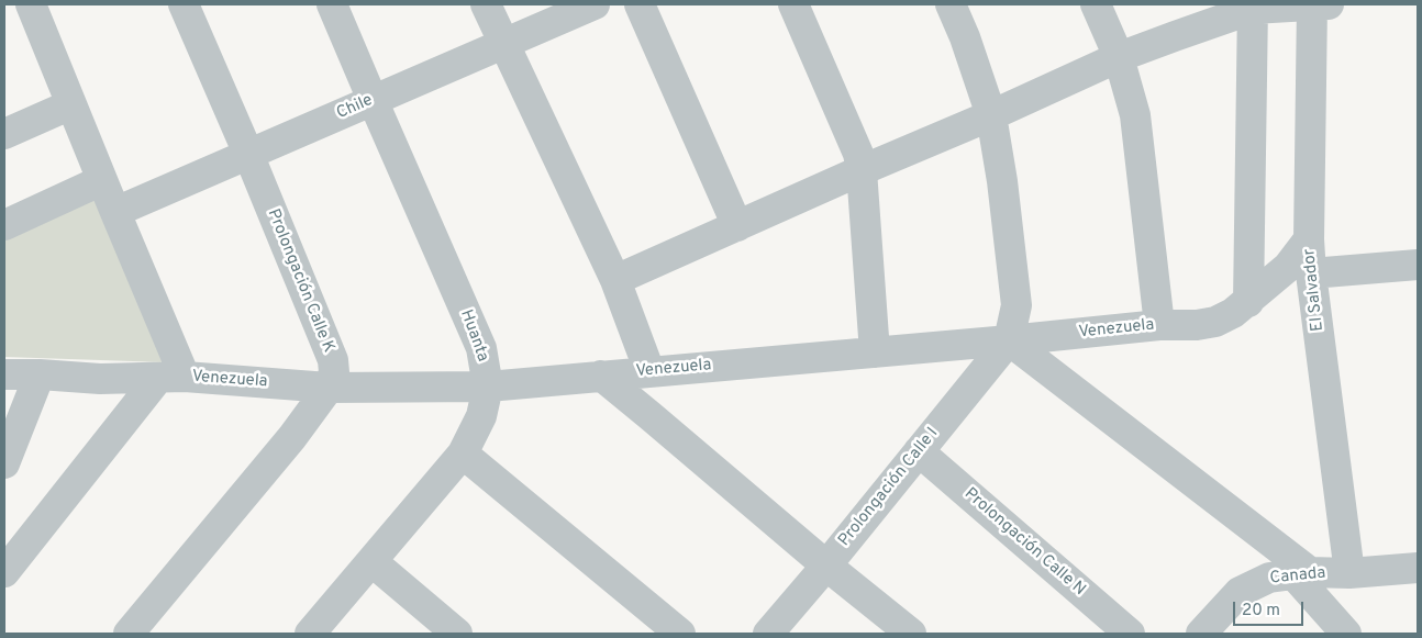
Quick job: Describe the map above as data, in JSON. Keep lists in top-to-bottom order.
{
  "streets": {
    "street": [
      "Chile",
      "Prolongación Calle K",
      "El Salvador",
      "Venezuela",
      "Huanta",
      "Prolongación Calle I",
      "Prolongación Calle N",
      "Canada"
    ]
  },
  "crossings": [
    ["Chile", "Prolongación Calle K"],
    ["Chile", "Huanta"],
    ["Prolongación Calle K", "Venezuela"],
    ["El Salvador", "Venezuela"],
    ["El Salvador", "Canada"],
    ["Venezuela", "Huanta"],
    ["Venezuela", "Prolongación Calle I"],
    ["Prolongación Calle I", "Prolongación Calle N"]
  ],
  "scale_bar": "20 m"
}
